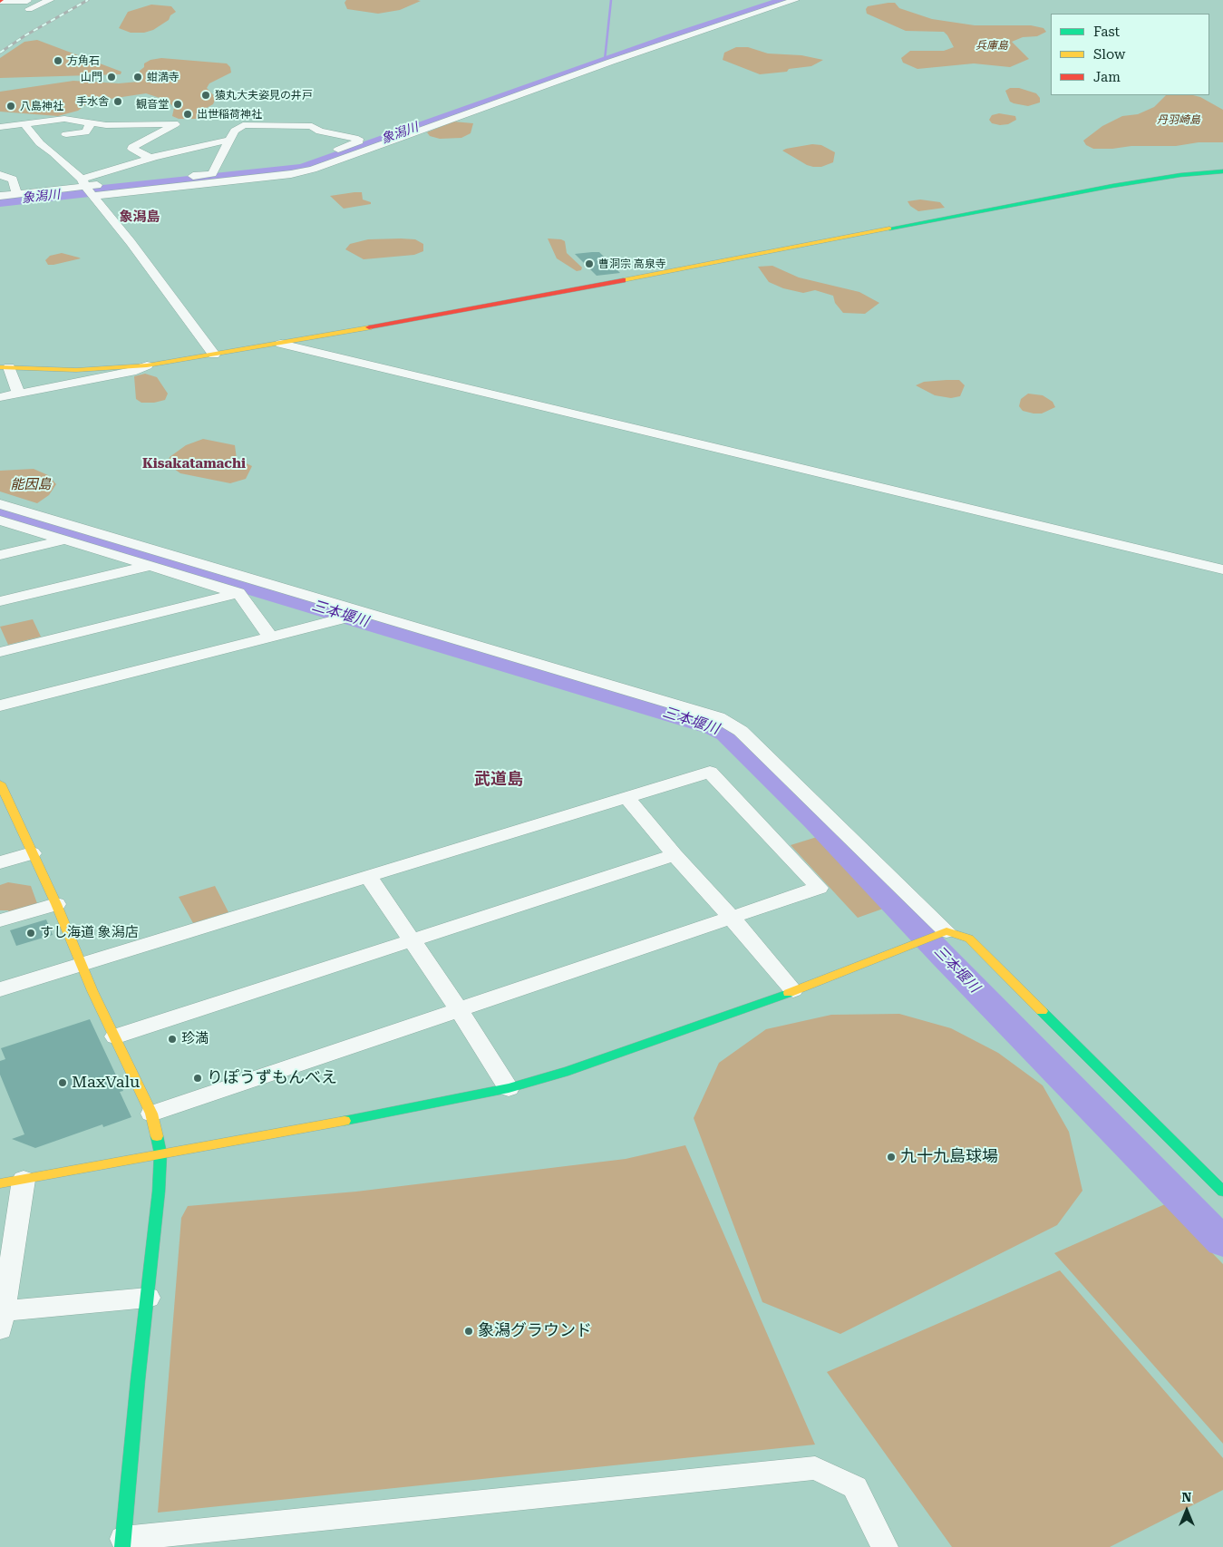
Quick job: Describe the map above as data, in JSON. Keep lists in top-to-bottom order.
{
  "districts": ["象潟島", "Kisakatamachi", "武道島"],
  "water": ["象潟川", "三本堰川"],
  "parks": ["兵庫島", "丹羽崎島", "能因島"],
  "places": [
    "方角石",
    "山門",
    "蚶満寺",
    "猿丸大夫姿見の井戸",
    "手水舎",
    "観音堂",
    "八島神社",
    "出世稲荷神社",
    "曹洞宗 高泉寺",
    "すし海道 象潟店",
    "珍満",
    "りぽうずもんべえ",
    "MaxValu",
    "九十九島球場",
    "象潟グラウンド"
  ],
  "legend": ["Fast", "Slow", "Jam"],
  "north": "top"
}
